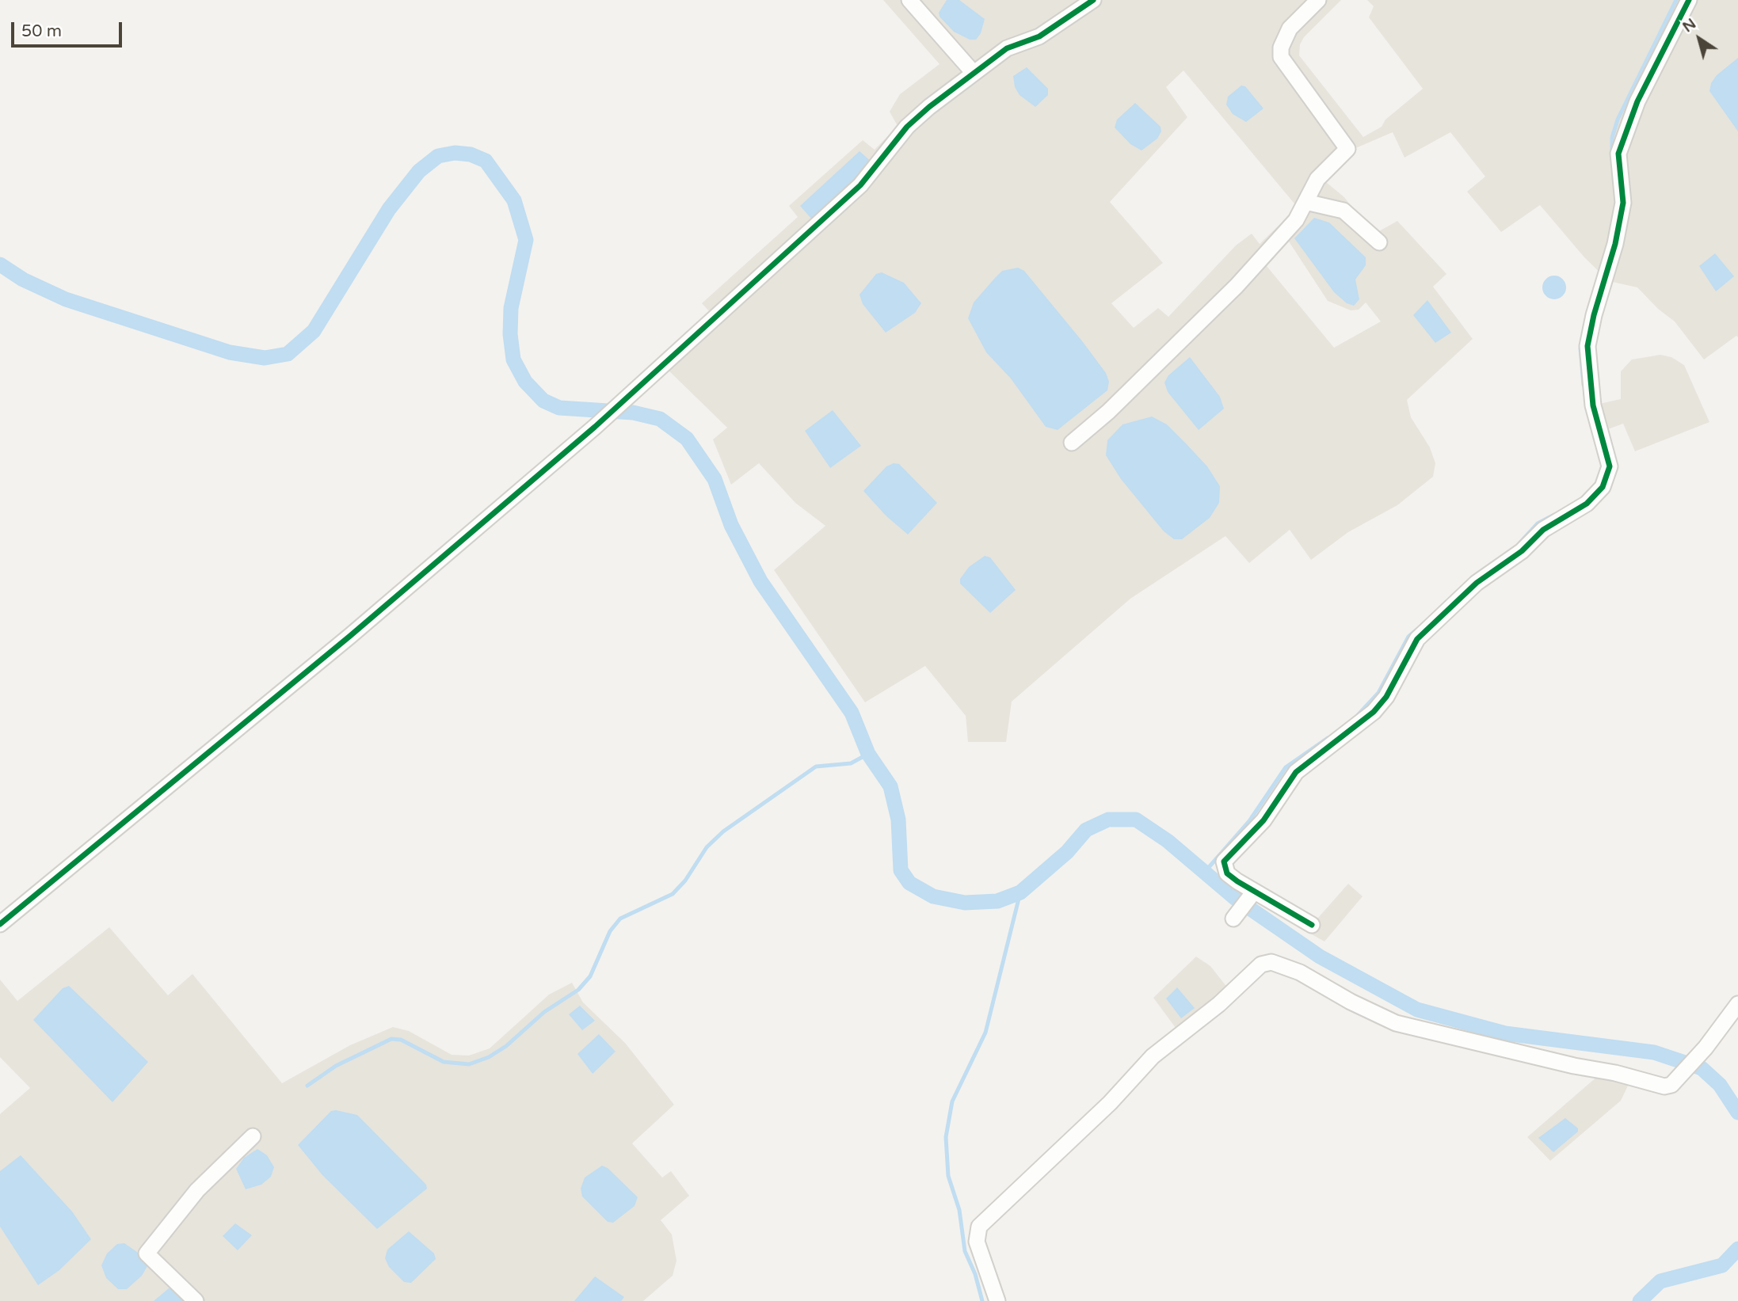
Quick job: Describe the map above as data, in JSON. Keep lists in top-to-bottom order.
{
  "scale_bar": "50 m",
  "north": "top left"
}
